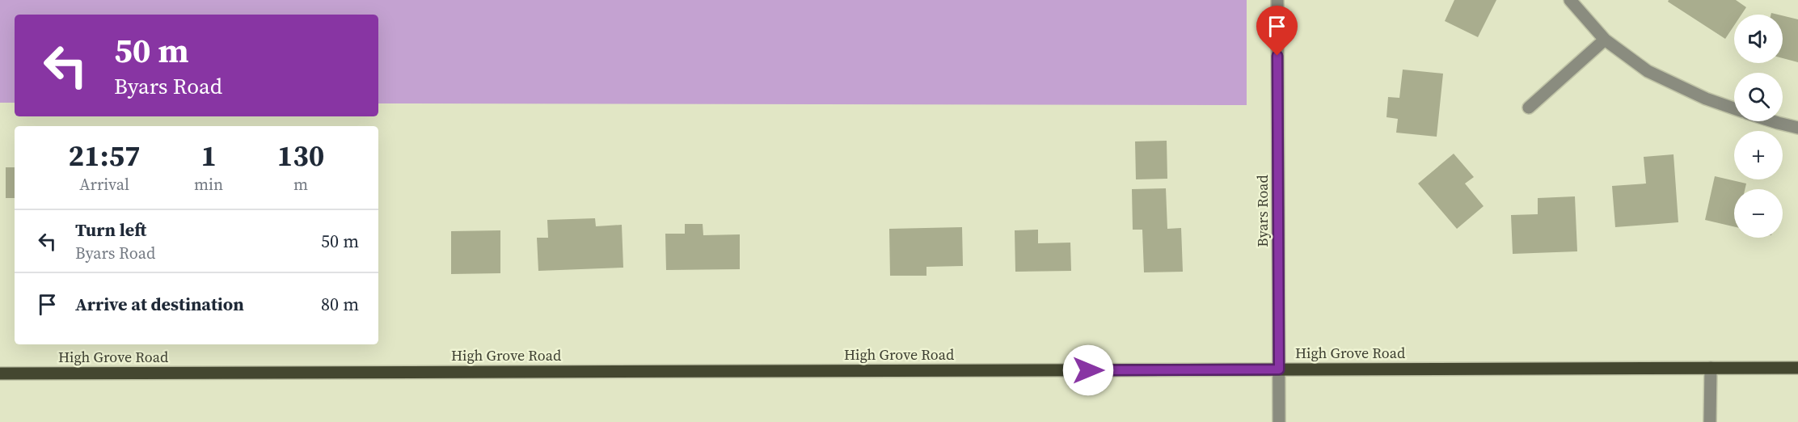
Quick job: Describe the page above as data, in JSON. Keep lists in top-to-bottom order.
{
  "streets": {
    "main road": ["High Grove Road"],
    "street": ["Byars Road"]
  },
  "crossings": [
    ["Byars Road", "High Grove Road"]
  ],
  "page": {
    "map_buttons": ["+", "−"],
    "turn": ["50 m", "Byars Road"],
    "eta": [
      "21:57",
      "Arrival",
      "1",
      "min",
      "130",
      "m"
    ],
    "list": [
      {
        "name": "Turn left",
        "note": "Byars Road",
        "value": "50 m"
      },
      {
        "name": "Arrive at destination",
        "value": "80 m"
      }
    ]
  }
}
